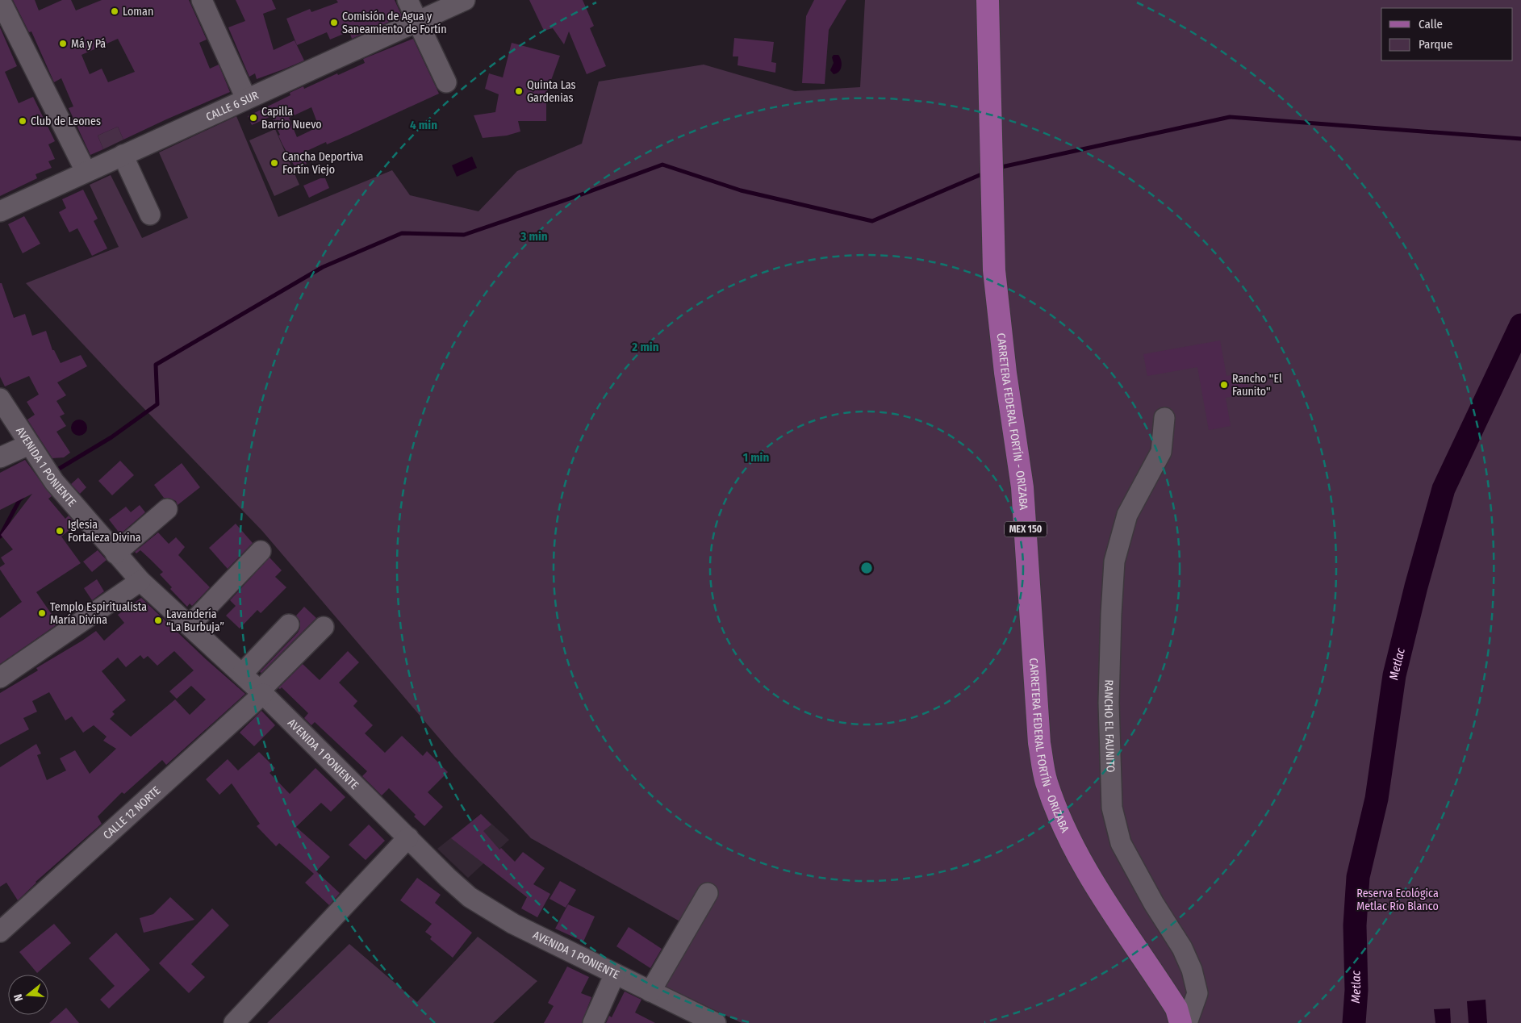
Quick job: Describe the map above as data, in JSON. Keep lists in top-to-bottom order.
{
  "streets": {
    "main road": ["CARRETERA FEDERAL FORTÍN - ORIZABA", "MEX 150"],
    "street": [
      "CALLE 6 SUR",
      "AVENIDA 1 PONIENTE",
      "RANCHO EL FAUNITO",
      "CALLE 12 NORTE"
    ]
  },
  "crossings": [
    ["AVENIDA 1 PONIENTE", "CALLE 12 NORTE"]
  ],
  "water": ["Metlac"],
  "parks": ["Reserva Ecológica Metlac Río Blanco"],
  "places": [
    "Loman",
    "Comisión de Agua y Saneamiento de Fortín",
    "Má y Pá",
    "Quinta Las Gardenias",
    "Capilla Barrio Nuevo",
    "Club de Leones",
    "Cancha Deportiva Fortín Viejo",
    "Rancho ''El Faunito''",
    "Iglesia Fortaleza Divina",
    "Templo Espiritualista María Divina",
    "Lavandería “La Burbuja”"
  ],
  "legend": ["Calle", "Parque"],
  "north": "left",
  "rings": [
    "4 min",
    "3 min",
    "2 min",
    "1 min"
  ]
}
